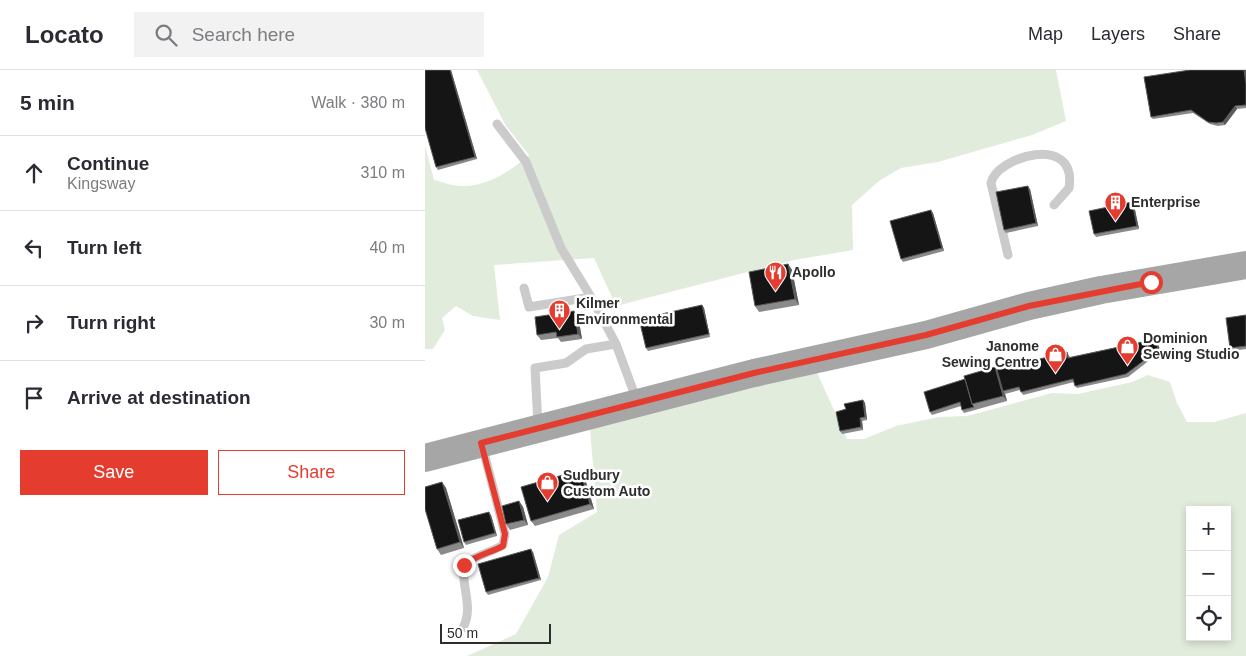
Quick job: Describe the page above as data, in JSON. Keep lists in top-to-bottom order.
{
  "places": {
    "building": ["Enterprise", "Kilmer Environmental"],
    "restaurant": ["Apollo"],
    "shop": ["Dominion Sewing Studio", "Janome Sewing Centre", "Sudbury Custom Auto"]
  },
  "scale_bar": "50 m",
  "page": {
    "header": "Locato",
    "search": "Search here",
    "nav": ["Map", "Layers", "Share"],
    "heading": ["5 min", "Walk · 380 m"],
    "list": [
      ["Continue", "Kingsway", "310 m"],
      ["Turn left", "40 m"],
      ["Turn right", "30 m"],
      "Arrive at destination"
    ],
    "buttons": ["Save", "Share"],
    "map_buttons": ["+", "−"],
    "scale": "50 m"
  }
}
